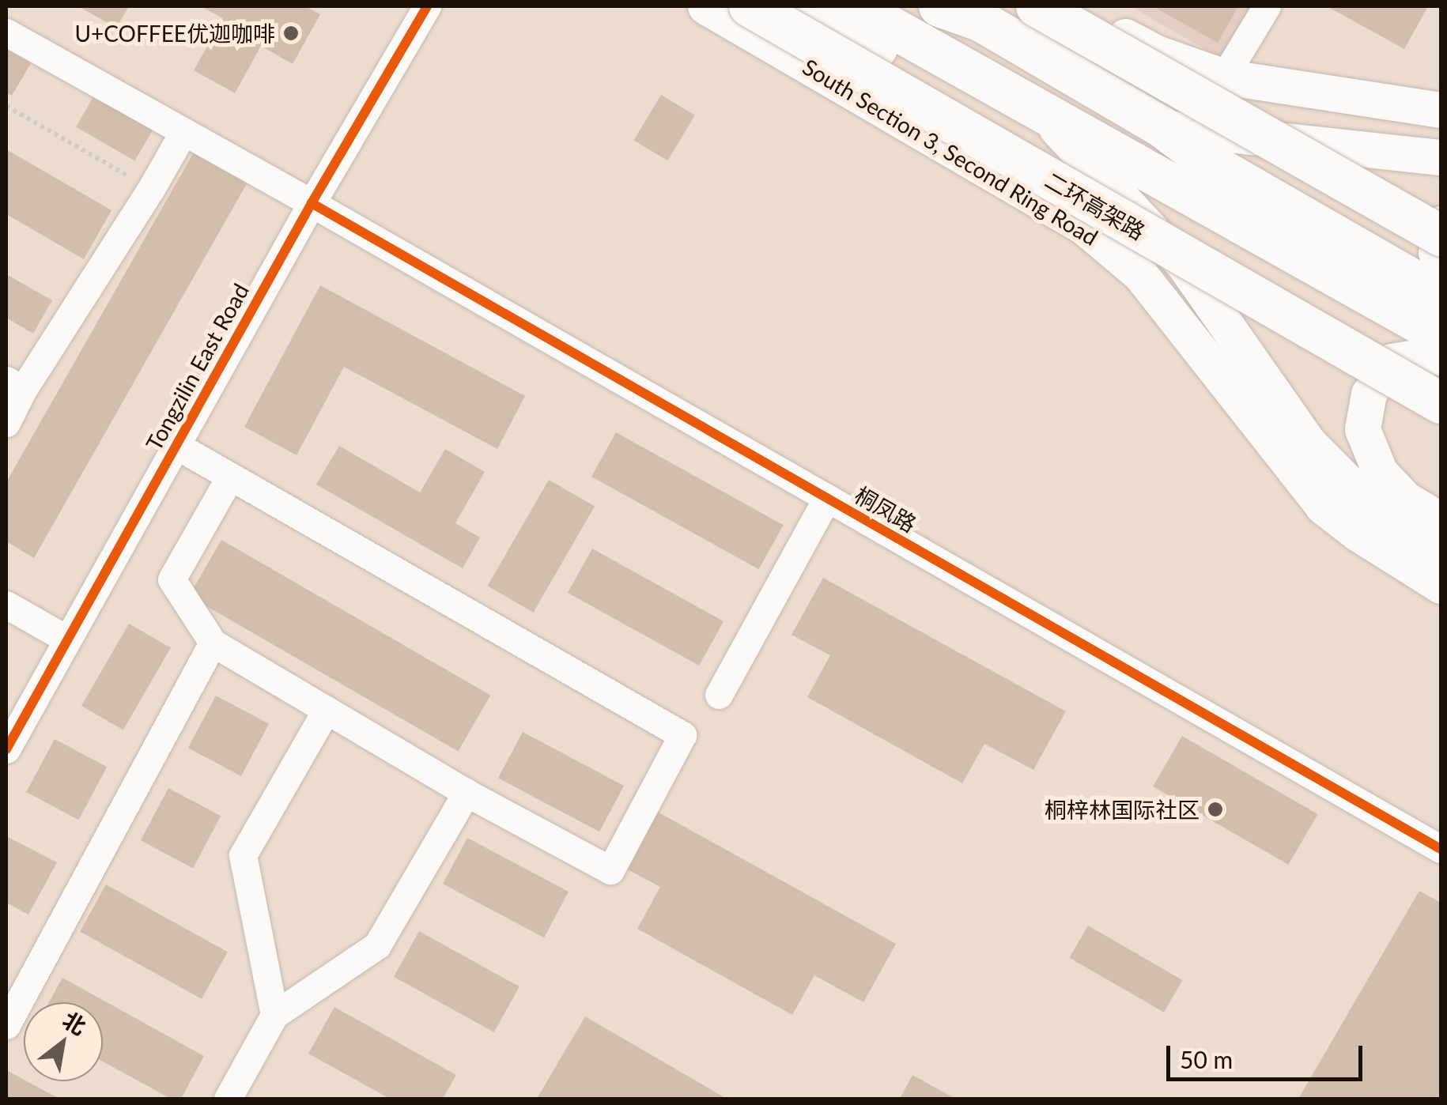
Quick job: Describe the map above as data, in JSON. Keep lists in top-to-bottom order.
{
  "streets": {
    "highway": ["二环高架路"],
    "main road": ["South Section 3, Second Ring Road"],
    "street": ["Tongzilin East Road", "桐凤路"]
  },
  "crossings": [
    ["Tongzilin East Road", "桐凤路"]
  ],
  "places": ["U+COFFEE优迦咖啡", "桐梓林国际社区"],
  "scale_bar": "50 m",
  "north": "top right"
}
